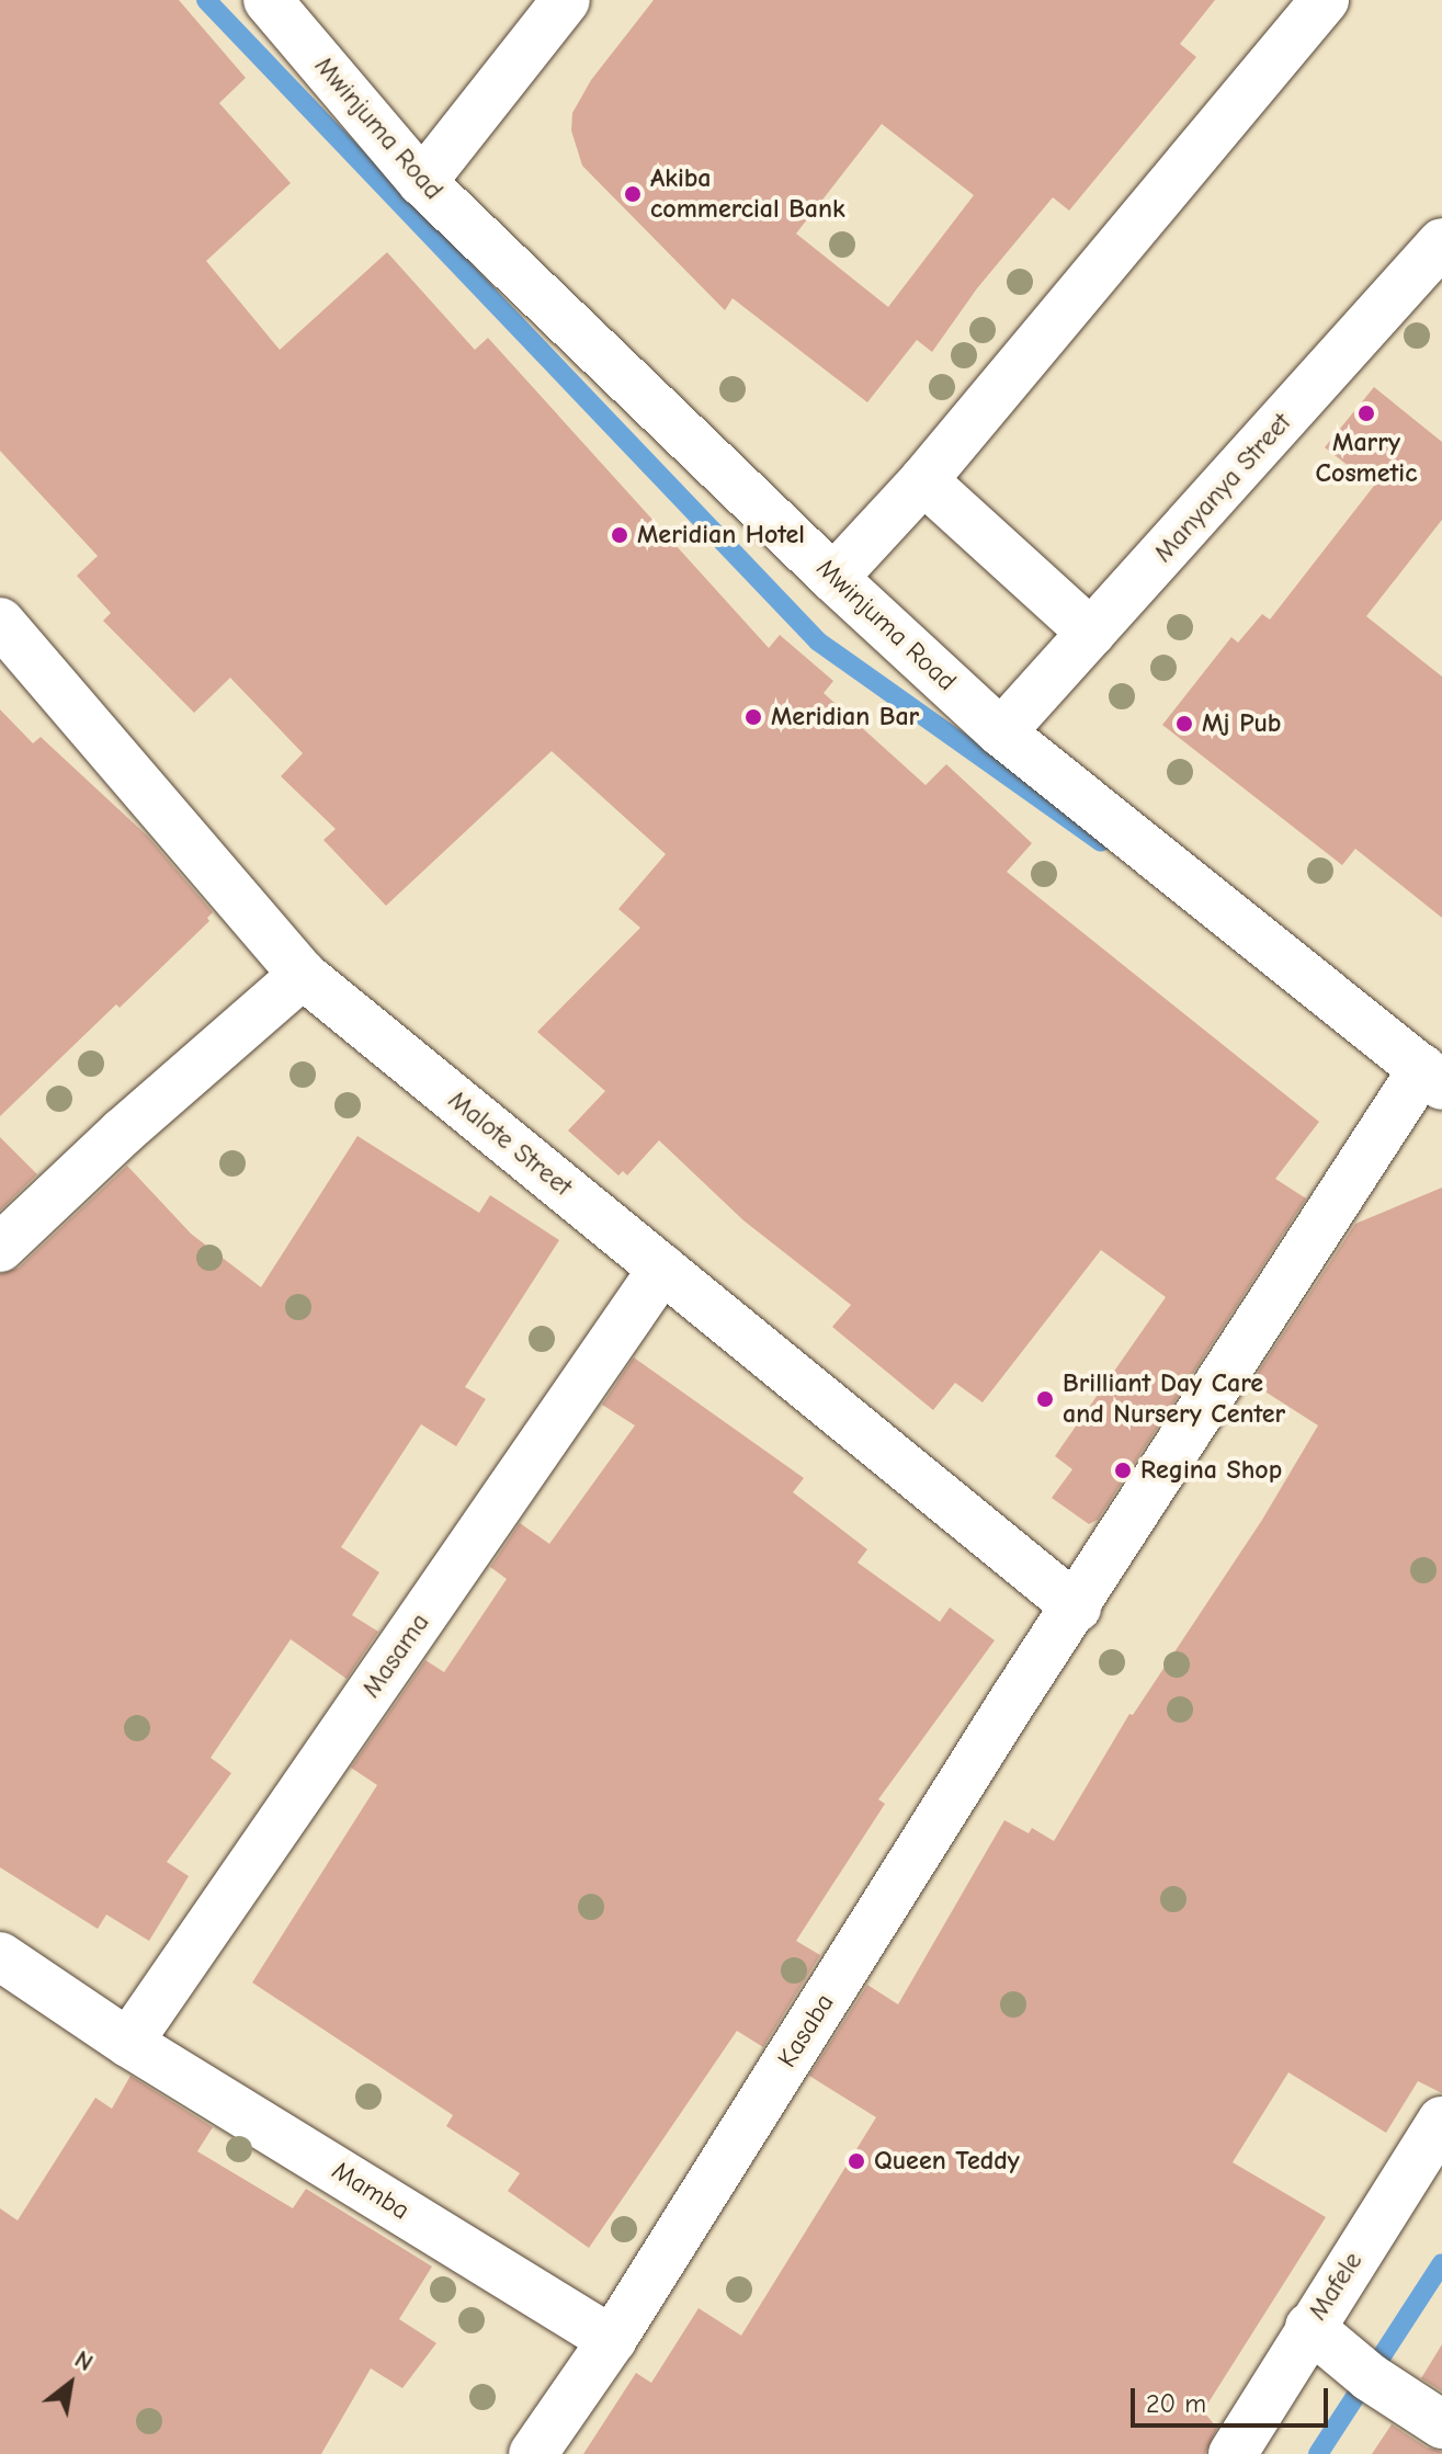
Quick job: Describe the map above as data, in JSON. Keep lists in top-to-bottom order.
{
  "streets": {
    "street": [
      "Mwinjuma Road",
      "Manyanya Street",
      "Malote Street",
      "Masama",
      "Kasaba",
      "Mamba",
      "Mafele"
    ]
  },
  "crossings": [
    ["Mwinjuma Road", "Manyanya Street"],
    ["Mwinjuma Road", "Kasaba"],
    ["Malote Street", "Masama"],
    ["Malote Street", "Kasaba"],
    ["Masama", "Mamba"],
    ["Kasaba", "Mamba"]
  ],
  "places": [
    "Akiba commercial Bank",
    "Marry Cosmetic",
    "Meridian Hotel",
    "Meridian Bar",
    "Mj Pub",
    "Brilliant Day Care and Nursery Center",
    "Regina Shop",
    "Queen Teddy"
  ],
  "scale_bar": "20 m",
  "north": "top right"
}
